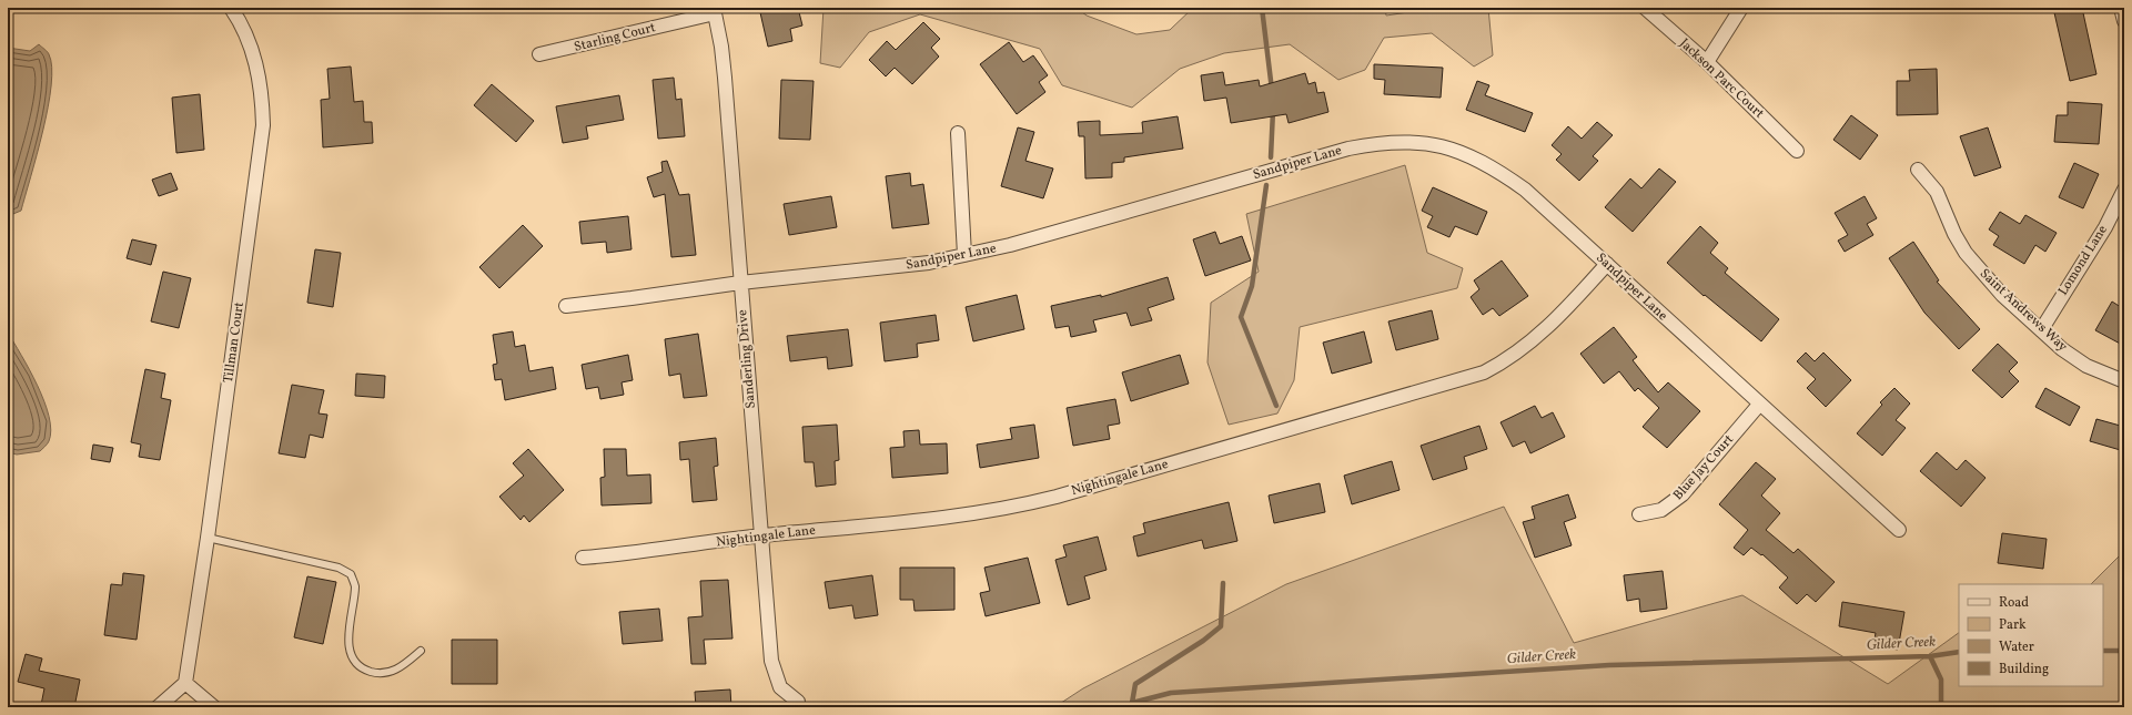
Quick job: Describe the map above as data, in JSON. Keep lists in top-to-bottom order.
{
  "streets": {
    "street": [
      "Starling Court",
      "Jackson Parc Court",
      "Sandpiper Lane",
      "Lomond Lane",
      "Saint Andrews Way",
      "Tillman Court",
      "Sanderling Drive",
      "Blue Jay Court",
      "Nightingale Lane"
    ]
  },
  "crossings": [
    ["Starling Court", "Sanderling Drive"],
    ["Sandpiper Lane", "Sanderling Drive"],
    ["Sandpiper Lane", "Blue Jay Court"],
    ["Sandpiper Lane", "Nightingale Lane"],
    ["Lomond Lane", "Saint Andrews Way"],
    ["Sanderling Drive", "Nightingale Lane"]
  ],
  "water": ["Gilder Creek"],
  "legend": [
    "Road",
    "Park",
    "Water",
    "Building"
  ]
}
